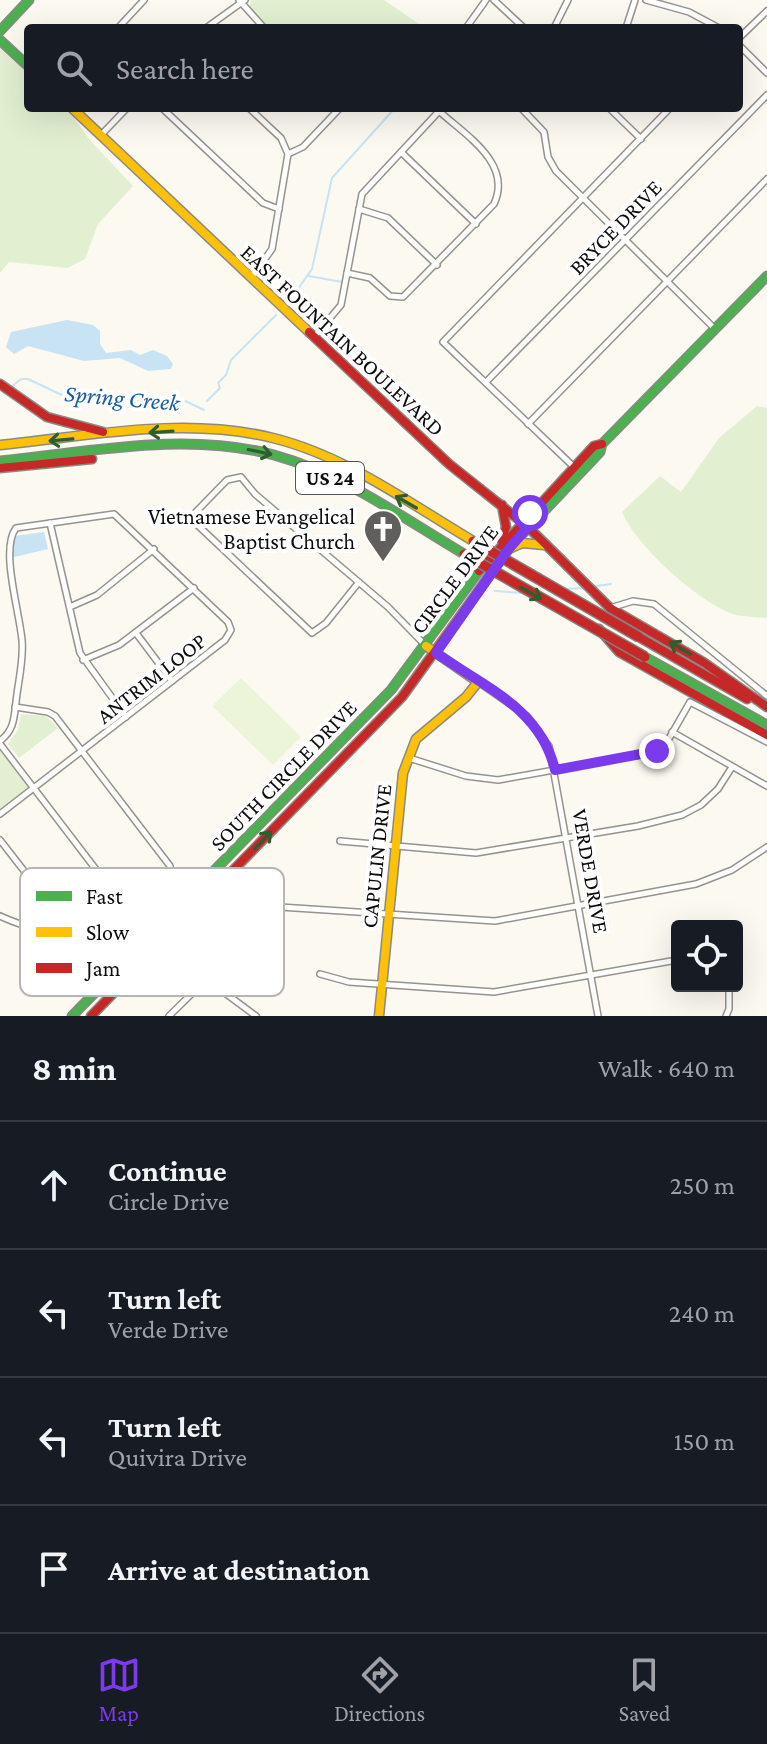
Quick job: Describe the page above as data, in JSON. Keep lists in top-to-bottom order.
{
  "streets": {
    "main road": [
      "EAST FOUNTAIN BOULEVARD",
      "US 24",
      "CIRCLE DRIVE",
      "SOUTH CIRCLE DRIVE",
      "CAPULIN DRIVE",
      "VERDE DRIVE"
    ],
    "street": ["BRYCE DRIVE", "ANTRIM LOOP"]
  },
  "crossings": [
    ["EAST FOUNTAIN BOULEVARD", "US 24"],
    ["EAST FOUNTAIN BOULEVARD", "CIRCLE DRIVE"],
    ["CIRCLE DRIVE", "SOUTH CIRCLE DRIVE"],
    ["CIRCLE DRIVE", "VERDE DRIVE"],
    ["CAPULIN DRIVE", "VERDE DRIVE"]
  ],
  "water": ["Spring Creek"],
  "places": {
    "church": ["Vietnamese Evangelical Baptist Church"]
  },
  "legend": ["Fast", "Slow", "Jam"],
  "page": {
    "search": "Search here",
    "heading": ["8 min", "Walk · 640 m"],
    "list": [
      ["Continue", "Circle Drive", "250 m"],
      ["Turn left", "Verde Drive", "240 m"],
      ["Turn left", "Quivira Drive", "150 m"],
      "Arrive at destination"
    ],
    "nav": ["Map", "Directions", "Saved"]
  }
}
